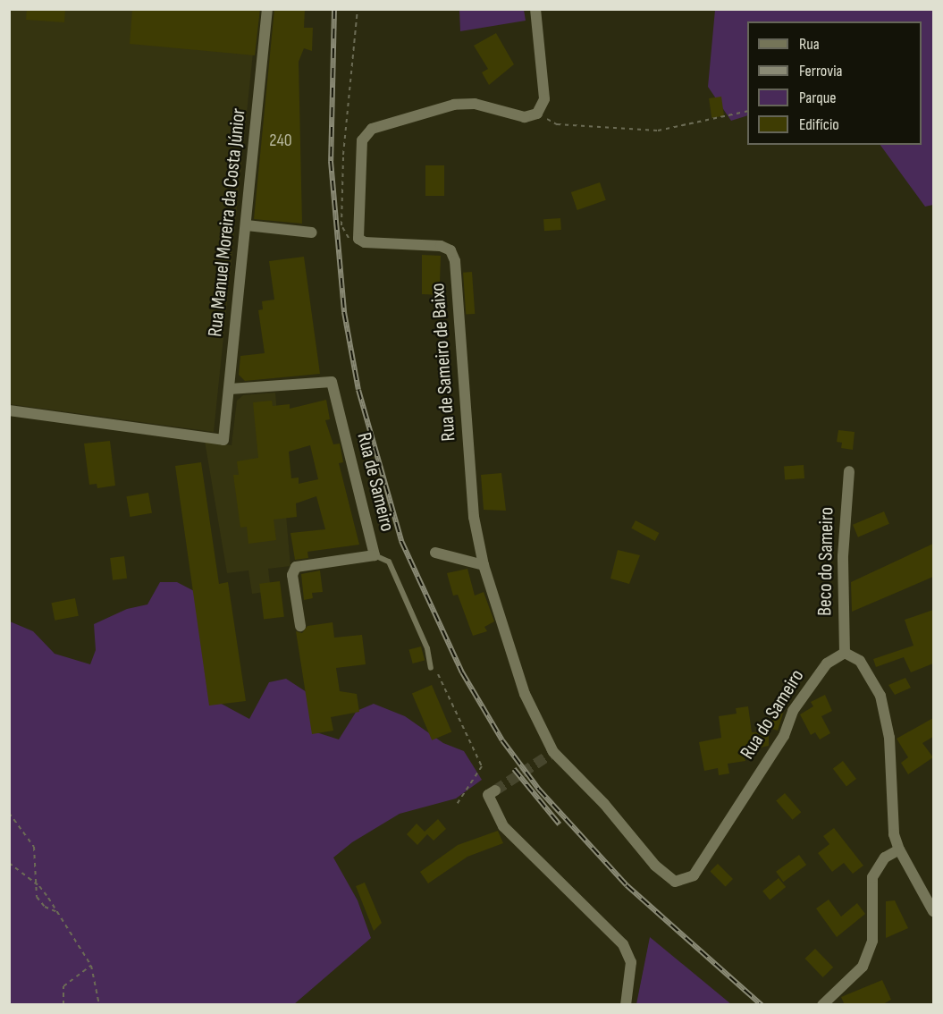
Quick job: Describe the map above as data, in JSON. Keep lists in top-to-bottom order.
{
  "streets": {
    "street": [
      "Rua Manuel Moreira da Costa Júnior",
      "Rua de Sameiro de Baixo",
      "Rua de Sameiro",
      "Beco do Sameiro",
      "Rua do Sameiro"
    ]
  },
  "crossings": [
    ["Rua Manuel Moreira da Costa Júnior", "Rua de Sameiro"],
    ["Rua de Sameiro de Baixo", "Rua do Sameiro"],
    ["Beco do Sameiro", "Rua do Sameiro"]
  ],
  "house_numbers": ["240"],
  "legend": [
    "Rua",
    "Ferrovia",
    "Parque",
    "Edifício"
  ]
}
